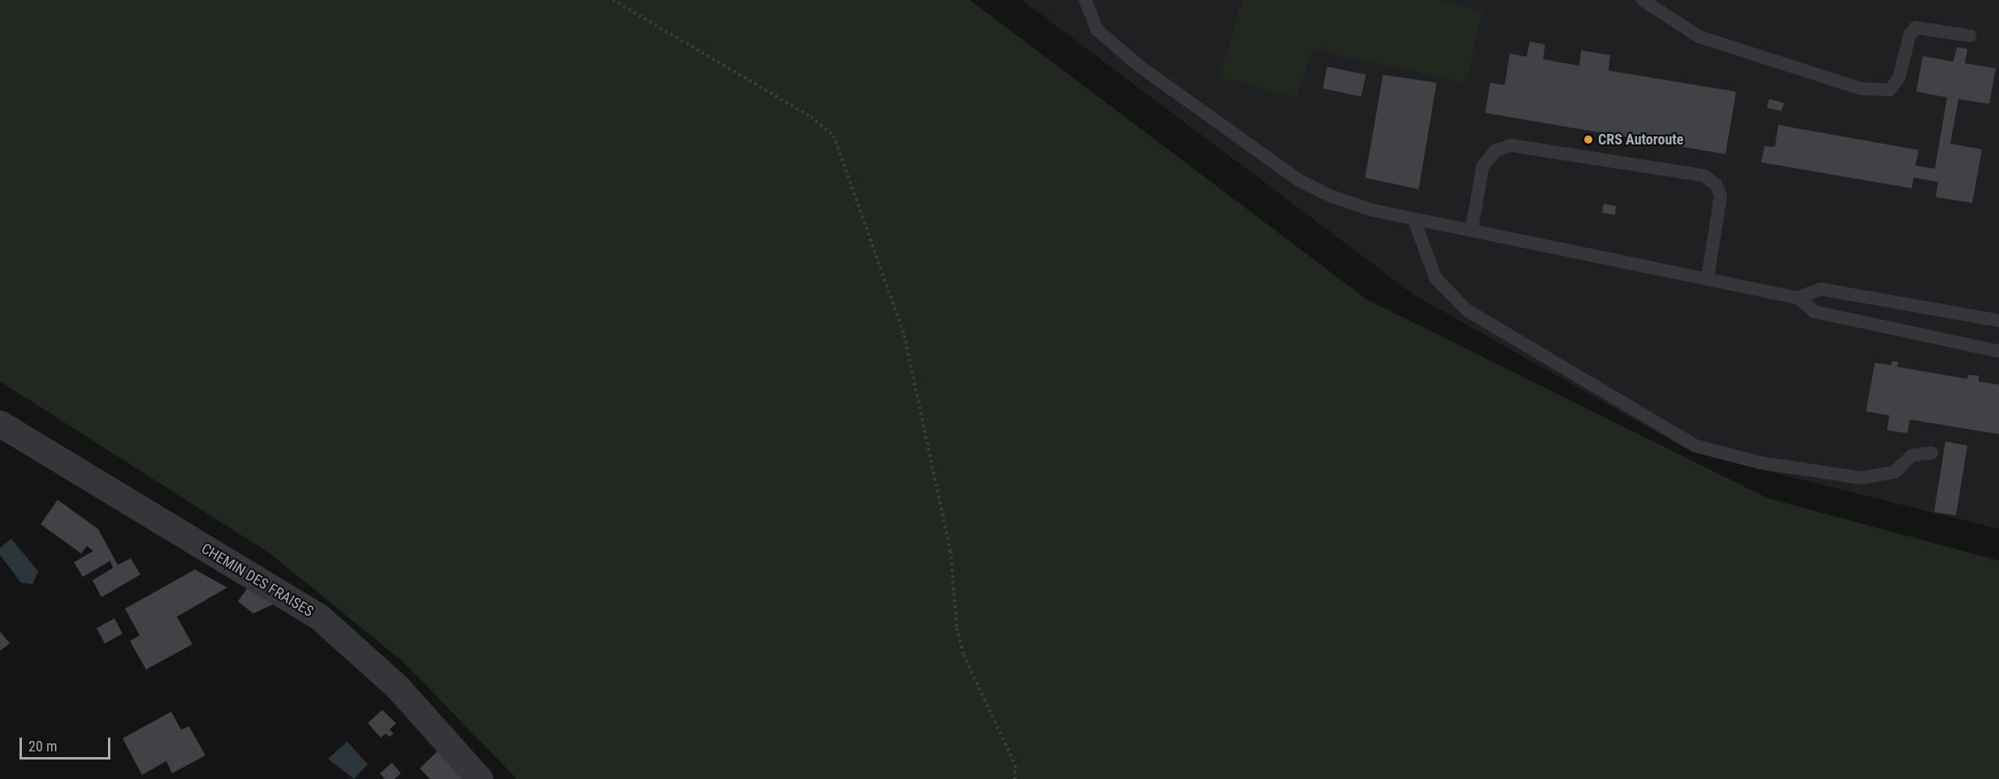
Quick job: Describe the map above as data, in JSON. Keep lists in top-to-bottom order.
{
  "streets": {
    "street": ["CHEMIN DES FRAISES"]
  },
  "places": ["CRS Autoroute"],
  "scale_bar": "20 m"
}
